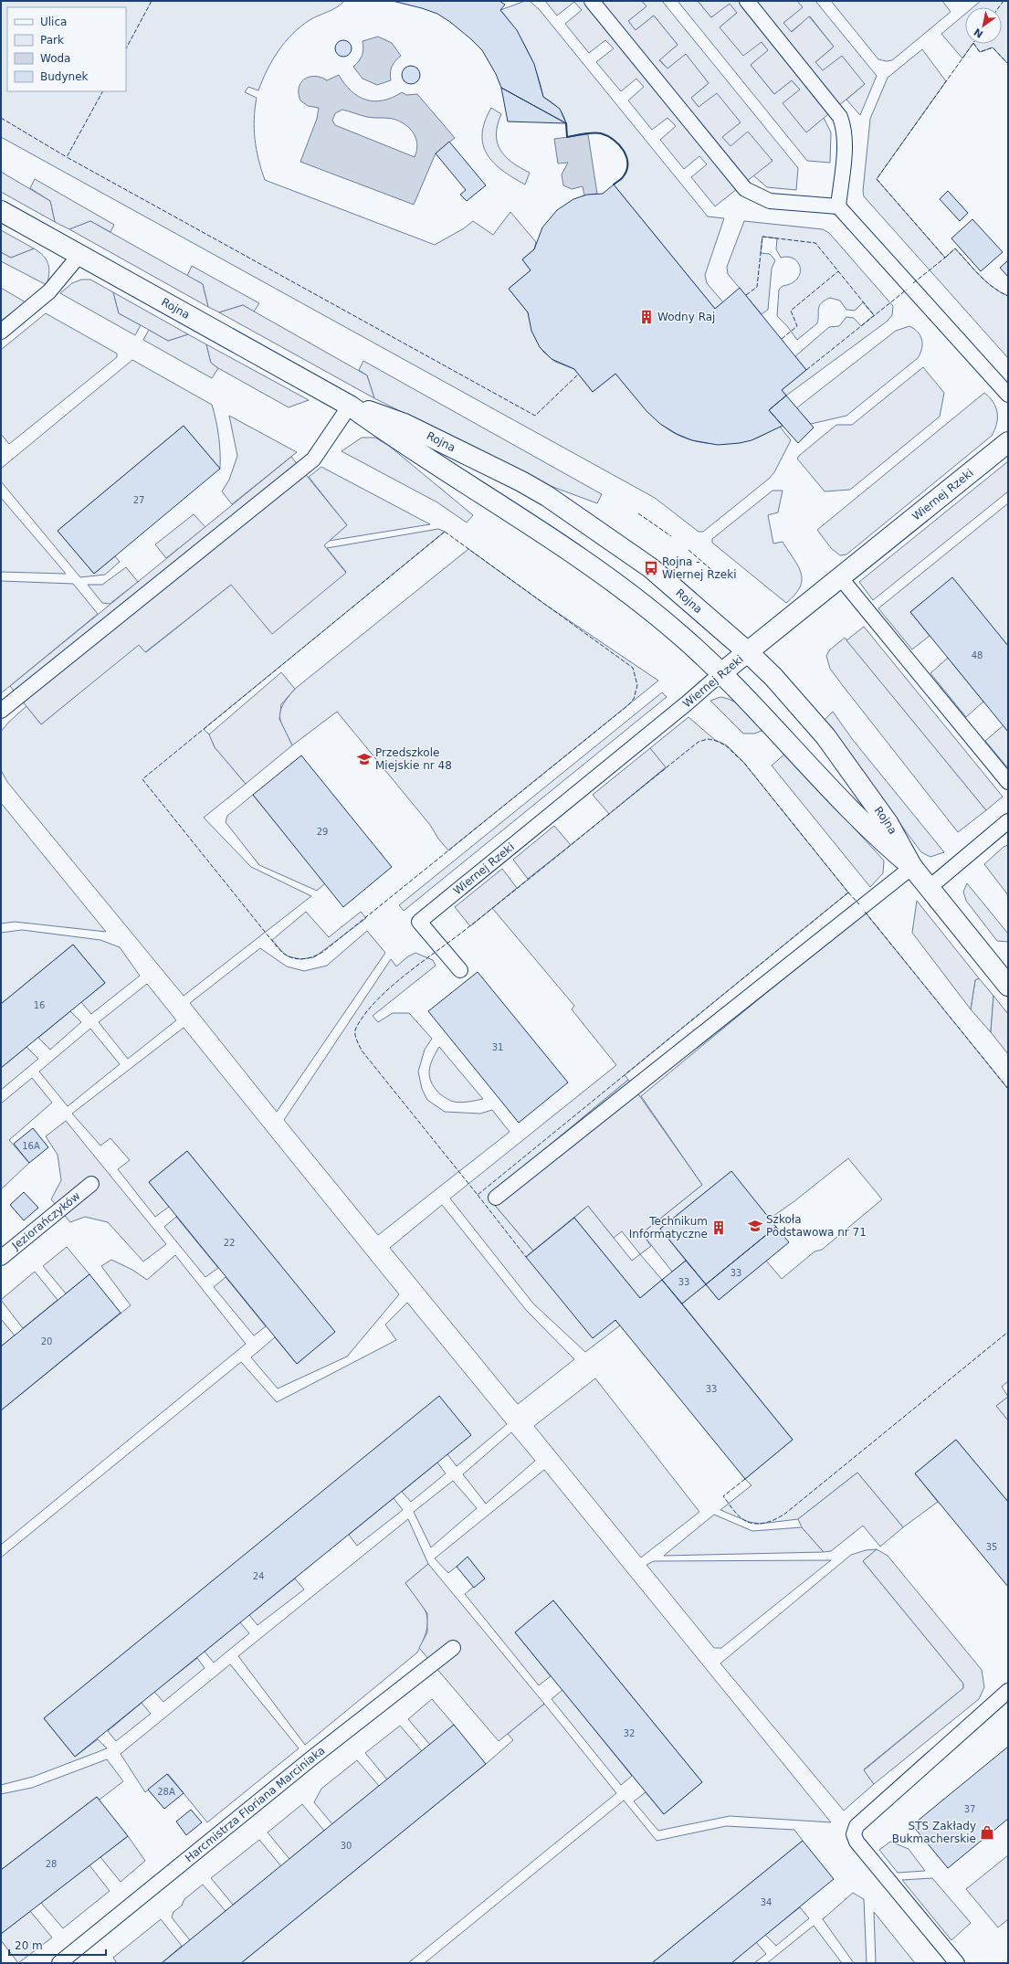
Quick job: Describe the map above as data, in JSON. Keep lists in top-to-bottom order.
{
  "streets": {
    "street": ["Rojna", "Wiernej Rzeki"],
    "lane": ["Jeziorańczyków", "Harcmistrza Floriana Marciniaka"]
  },
  "crossings": [
    ["Rojna", "Wiernej Rzeki"]
  ],
  "places": {
    "building": ["Wodny Raj", "Technikum Informatyczne"],
    "bus stop": ["Rojna - Wiernej Rzeki"],
    "school or university": ["Przedszkole Miejskie nr 48", "Szkoła Podstawowa nr 71"],
    "shop": ["STS Zakłady Bukmacherskie"]
  },
  "house_numbers": [
    "27",
    "48",
    "29",
    "16",
    "31",
    "16A",
    "22",
    "33",
    "33",
    "20",
    "33",
    "35",
    "24",
    "32",
    "28A",
    "37",
    "30",
    "28",
    "34"
  ],
  "legend": [
    "Ulica",
    "Park",
    "Woda",
    "Budynek"
  ],
  "scale_bar": "20 m",
  "north": "bottom left"
}
